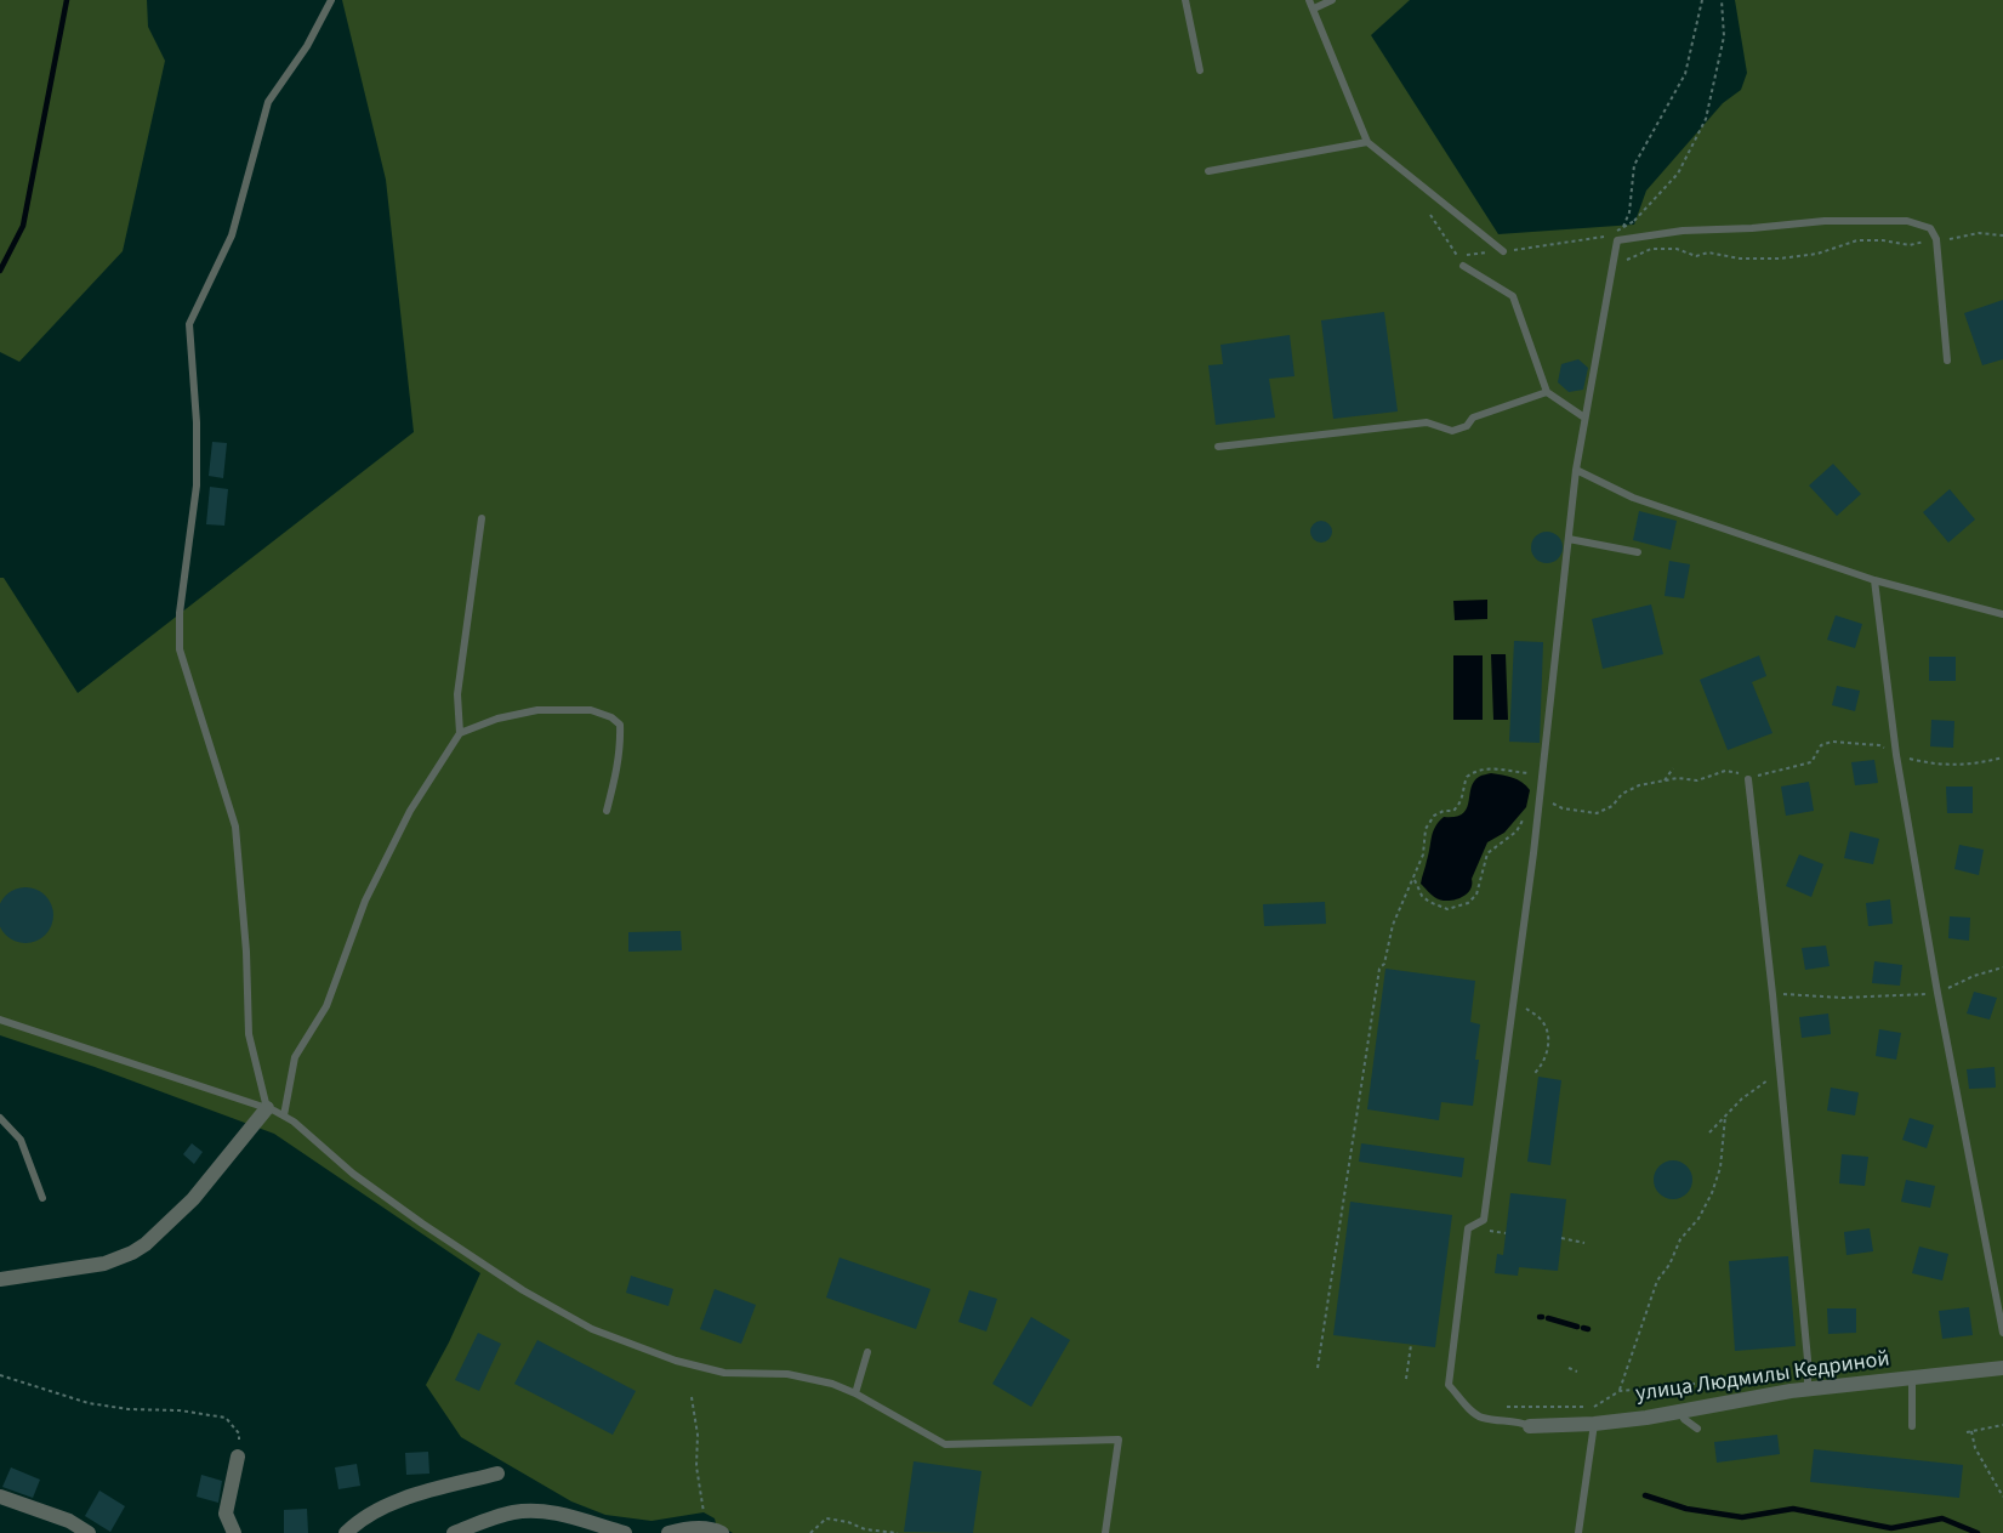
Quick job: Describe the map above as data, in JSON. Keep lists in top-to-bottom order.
{
  "streets": {
    "street": ["улица Людмилы Кедриной"]
  }
}
